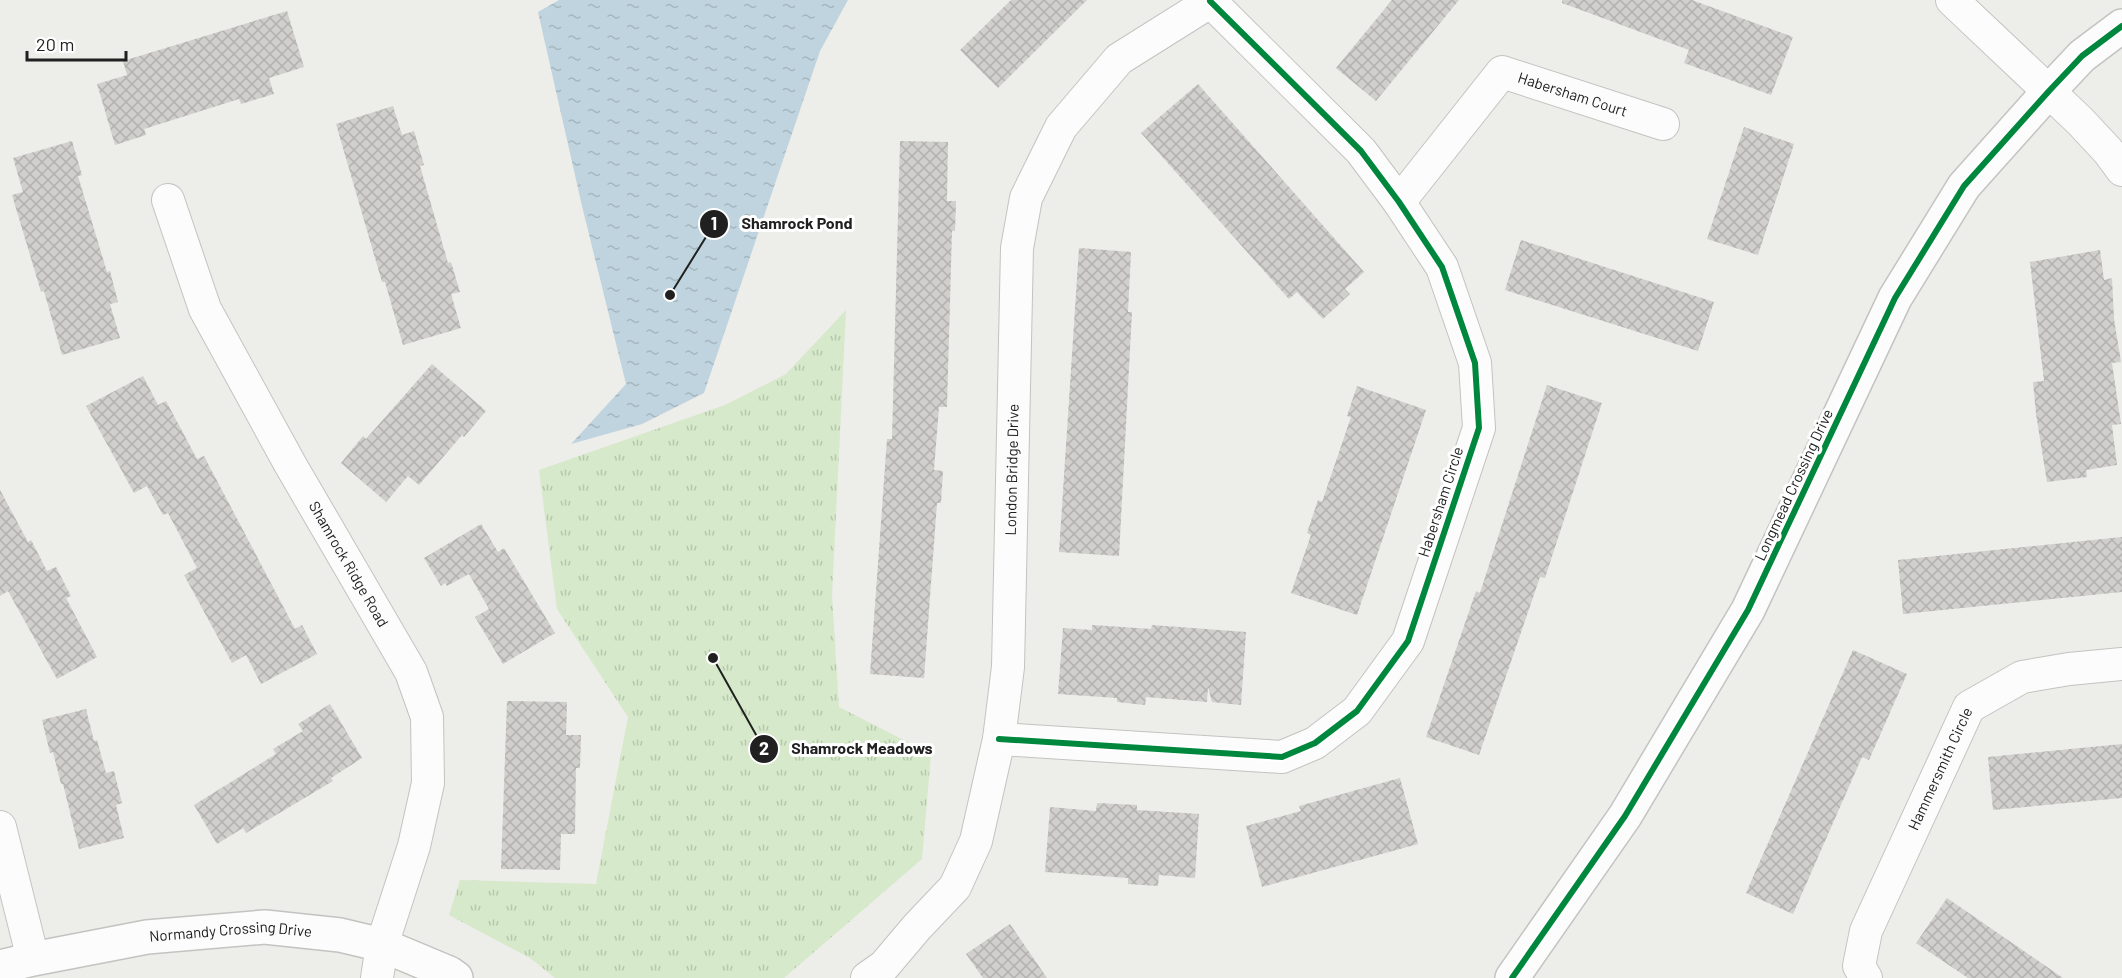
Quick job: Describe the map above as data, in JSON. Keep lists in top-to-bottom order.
{
  "streets": {
    "street": [
      "Habersham Court",
      "London Bridge Drive",
      "Longmead Crossing Drive",
      "Habersham Circle",
      "Shamrock Ridge Road",
      "Hammersmith Circle",
      "Normandy Crossing Drive"
    ]
  },
  "crossings": [
    ["Habersham Court", "Habersham Circle"],
    ["London Bridge Drive", "Habersham Circle"],
    ["Shamrock Ridge Road", "Normandy Crossing Drive"]
  ],
  "places": ["Shamrock Pond", "Shamrock Meadows"],
  "scale_bar": "20 m"
}
